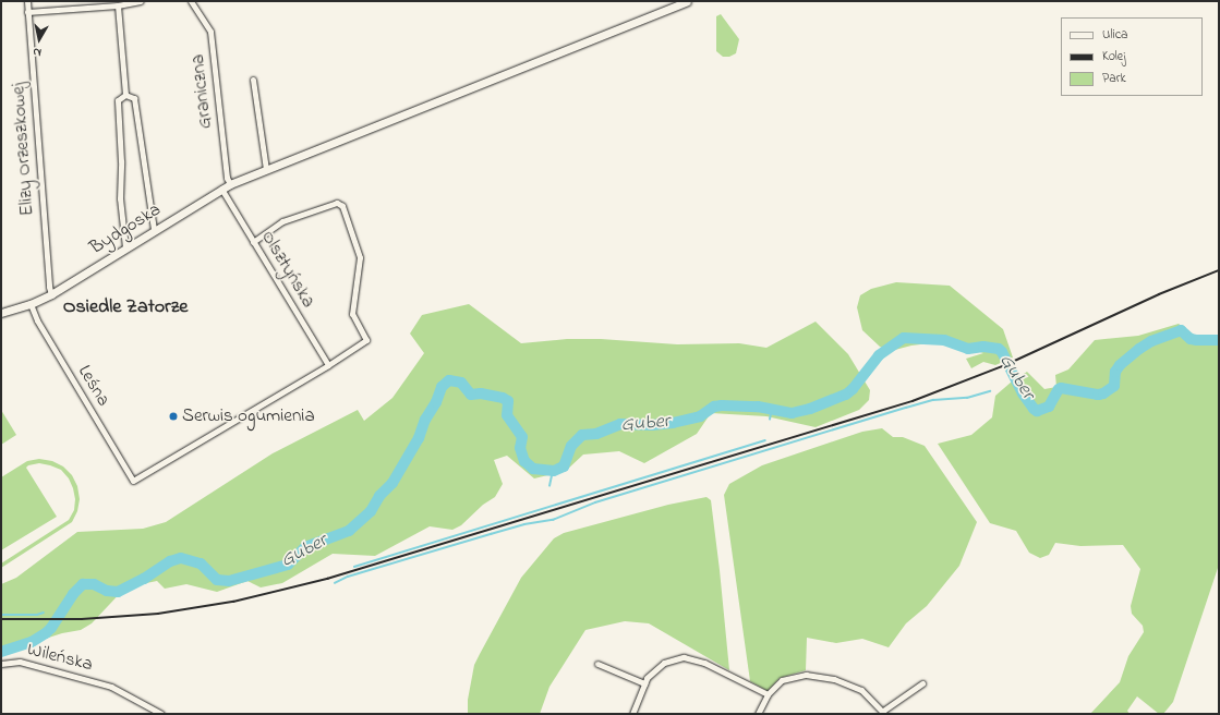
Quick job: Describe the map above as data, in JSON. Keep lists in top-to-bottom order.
{
  "streets": {
    "main road": ["Bydgoska"],
    "street": [
      "Graniczna",
      "Elizy Orzeszkowej",
      "Olsztyńska",
      "Leśna",
      "Wileńska"
    ]
  },
  "crossings": [
    ["Graniczna", "Bydgoska"],
    ["Elizy Orzeszkowej", "Bydgoska"],
    ["Bydgoska", "Olsztyńska"],
    ["Bydgoska", "Leśna"],
    ["Olsztyńska", "Leśna"]
  ],
  "districts": ["Osiedle Zatorze"],
  "water": ["Guber"],
  "places": ["Serwis ogumienia"],
  "legend": ["Ulica", "Kolej", "Park"],
  "north": "bottom"
}
